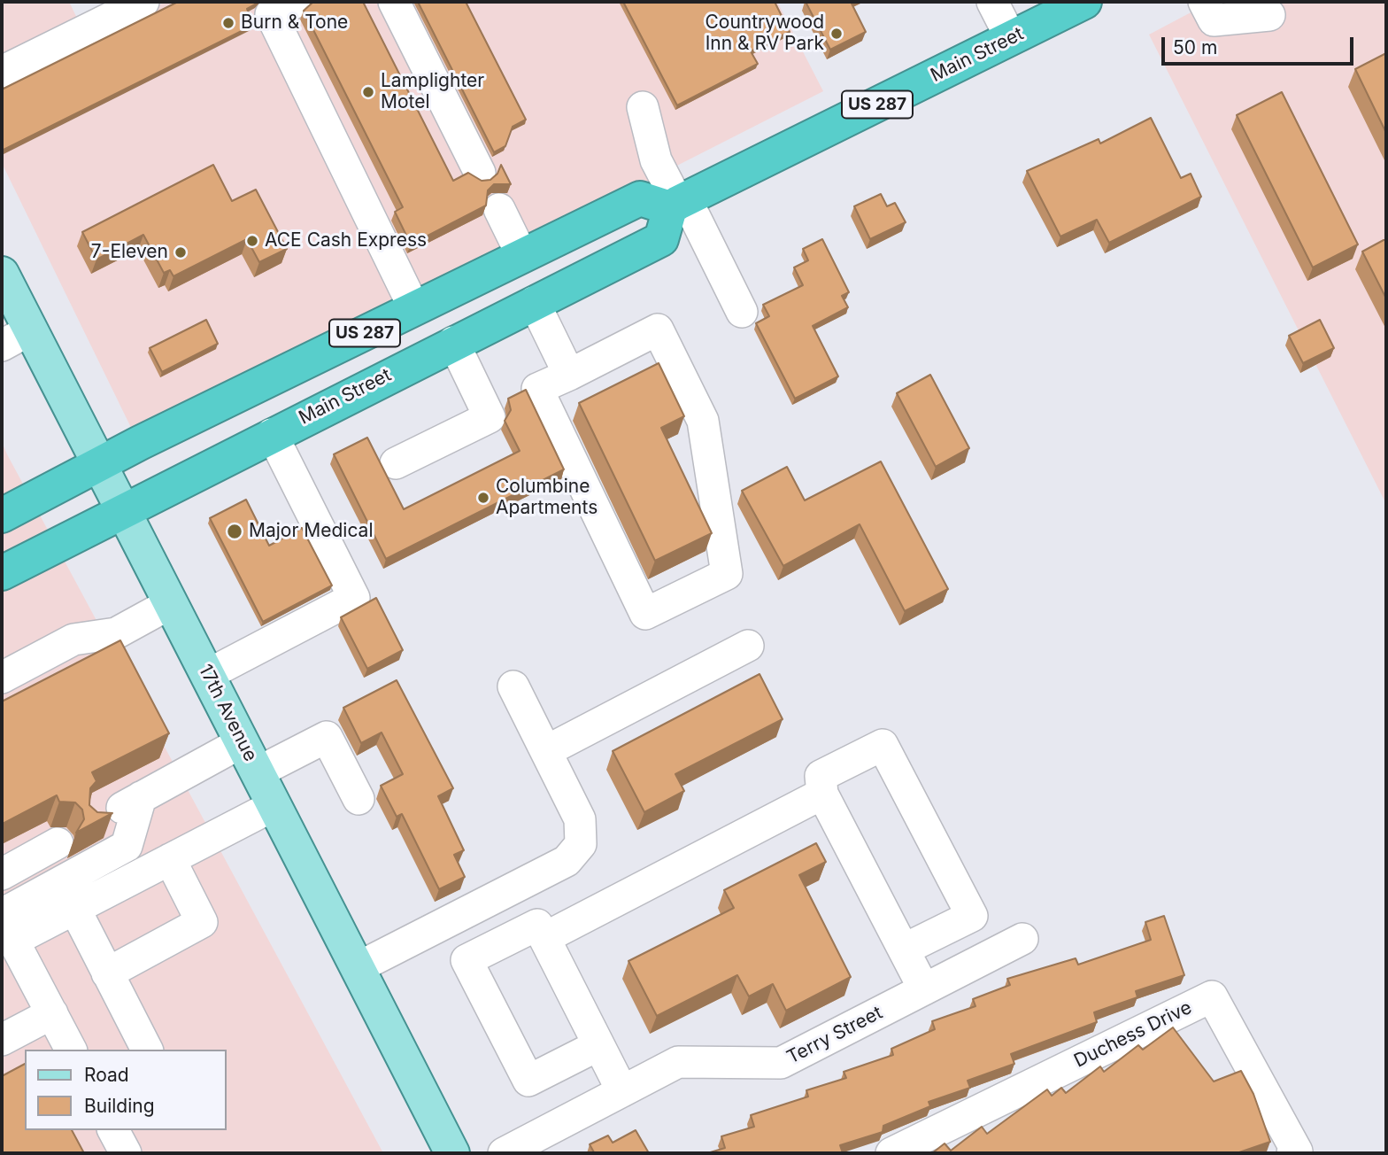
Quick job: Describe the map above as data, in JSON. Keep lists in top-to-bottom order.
{
  "streets": {
    "highway": ["Main Street", "US 287"],
    "main road": ["17th Avenue"],
    "street": ["Duchess Drive", "Terry Street"]
  },
  "crossings": [
    ["Main Street", "US 287"],
    ["Main Street", "17th Avenue"],
    ["US 287", "17th Avenue"]
  ],
  "places": [
    "Burn & Tone",
    "Countrywood Inn & RV Park",
    "Lamplighter Motel",
    "ACE Cash Express",
    "7-Eleven",
    "Columbine Apartments",
    "Major Medical"
  ],
  "legend": ["Road", "Building"],
  "scale_bar": "50 m"
}
